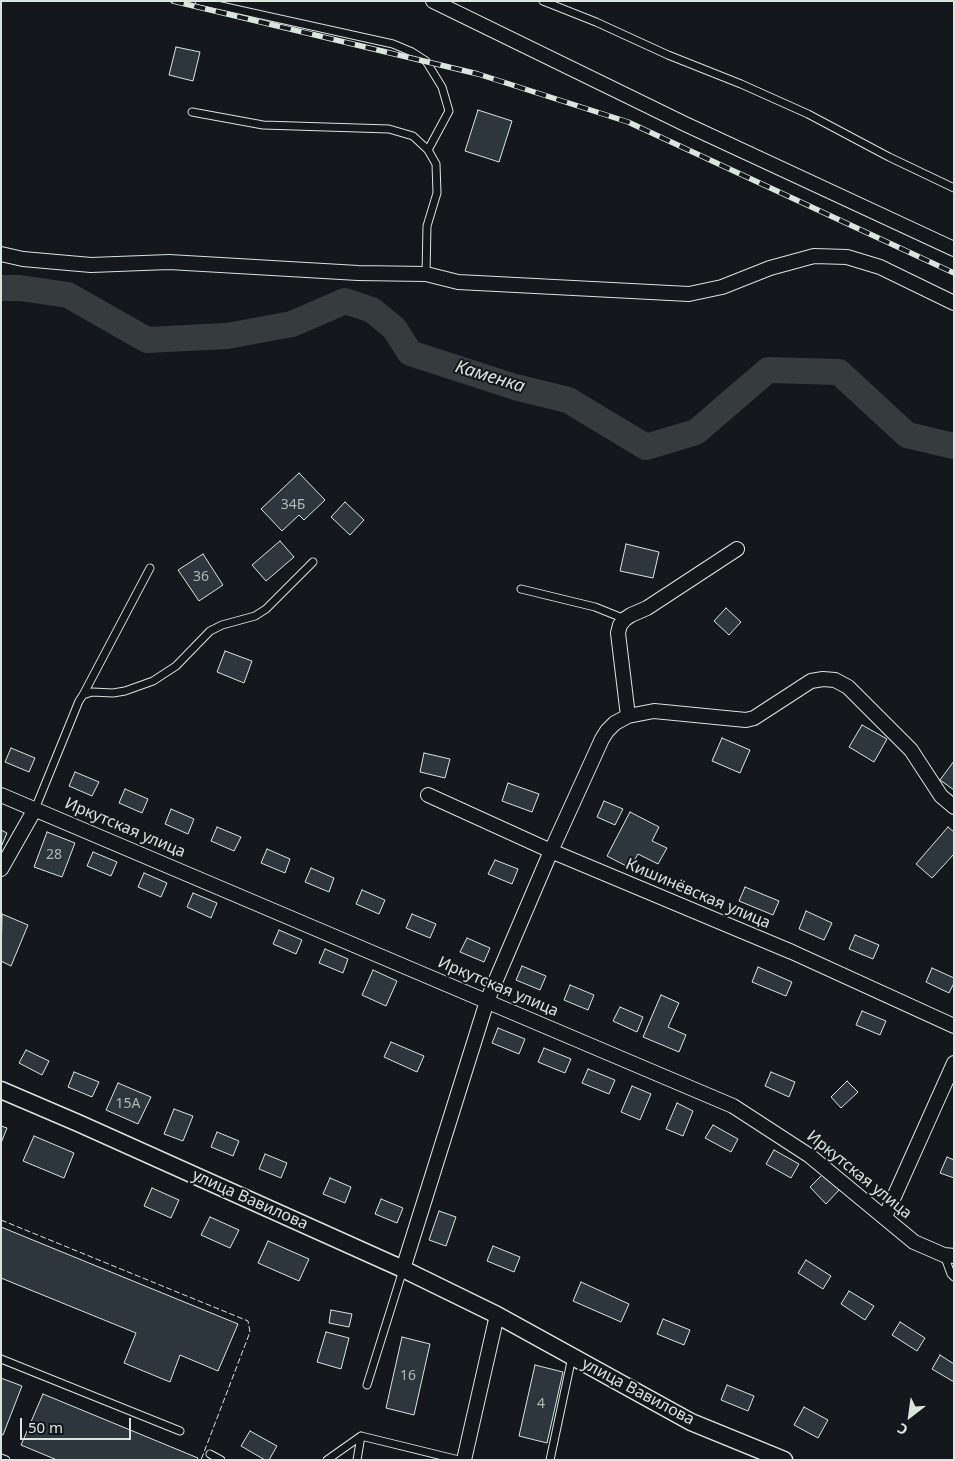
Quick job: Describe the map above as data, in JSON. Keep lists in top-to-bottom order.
{
  "streets": {
    "street": ["Иркутская улица", "Кишинёвская улица", "улица Вавилова"]
  },
  "water": ["Каменка"],
  "house_numbers": [
    "34Б",
    "36",
    "28",
    "15А",
    "16",
    "4"
  ],
  "scale_bar": "50 m",
  "north": "bottom left"
}
